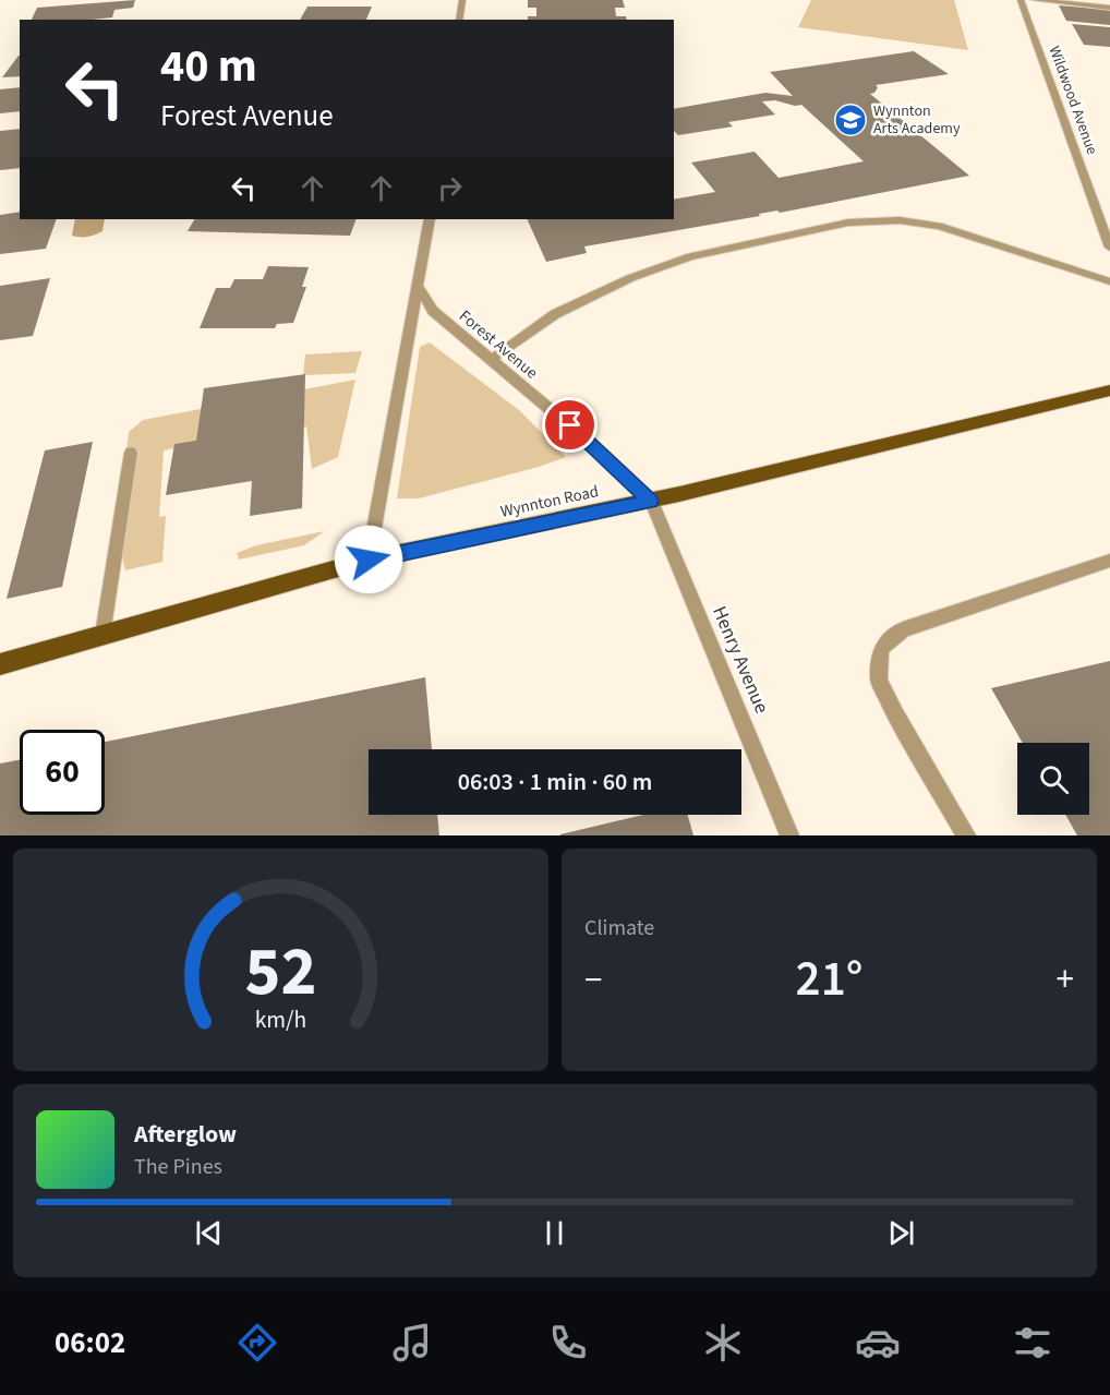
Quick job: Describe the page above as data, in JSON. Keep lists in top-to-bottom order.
{
  "streets": {
    "main road": ["Wynnton Road"],
    "street": ["Wildwood Avenue", "Forest Avenue", "Henry Avenue"]
  },
  "crossings": [
    ["Forest Avenue", "Wynnton Road"],
    ["Forest Avenue", "Henry Avenue"],
    ["Wynnton Road", "Henry Avenue"]
  ],
  "places": {
    "school or university": ["Wynnton Arts Academy"]
  },
  "page": {
    "turn": ["40 m", "Forest Avenue"],
    "limit": "60",
    "trip": "06:03 · 1 min · 60 m",
    "tile": "Climate",
    "heat": ["−", "21°", "+"],
    "song": ["Afterglow", "The Pines"],
    "tabs": "06:02",
    "gauge": ["52", "km/h"]
  }
}
